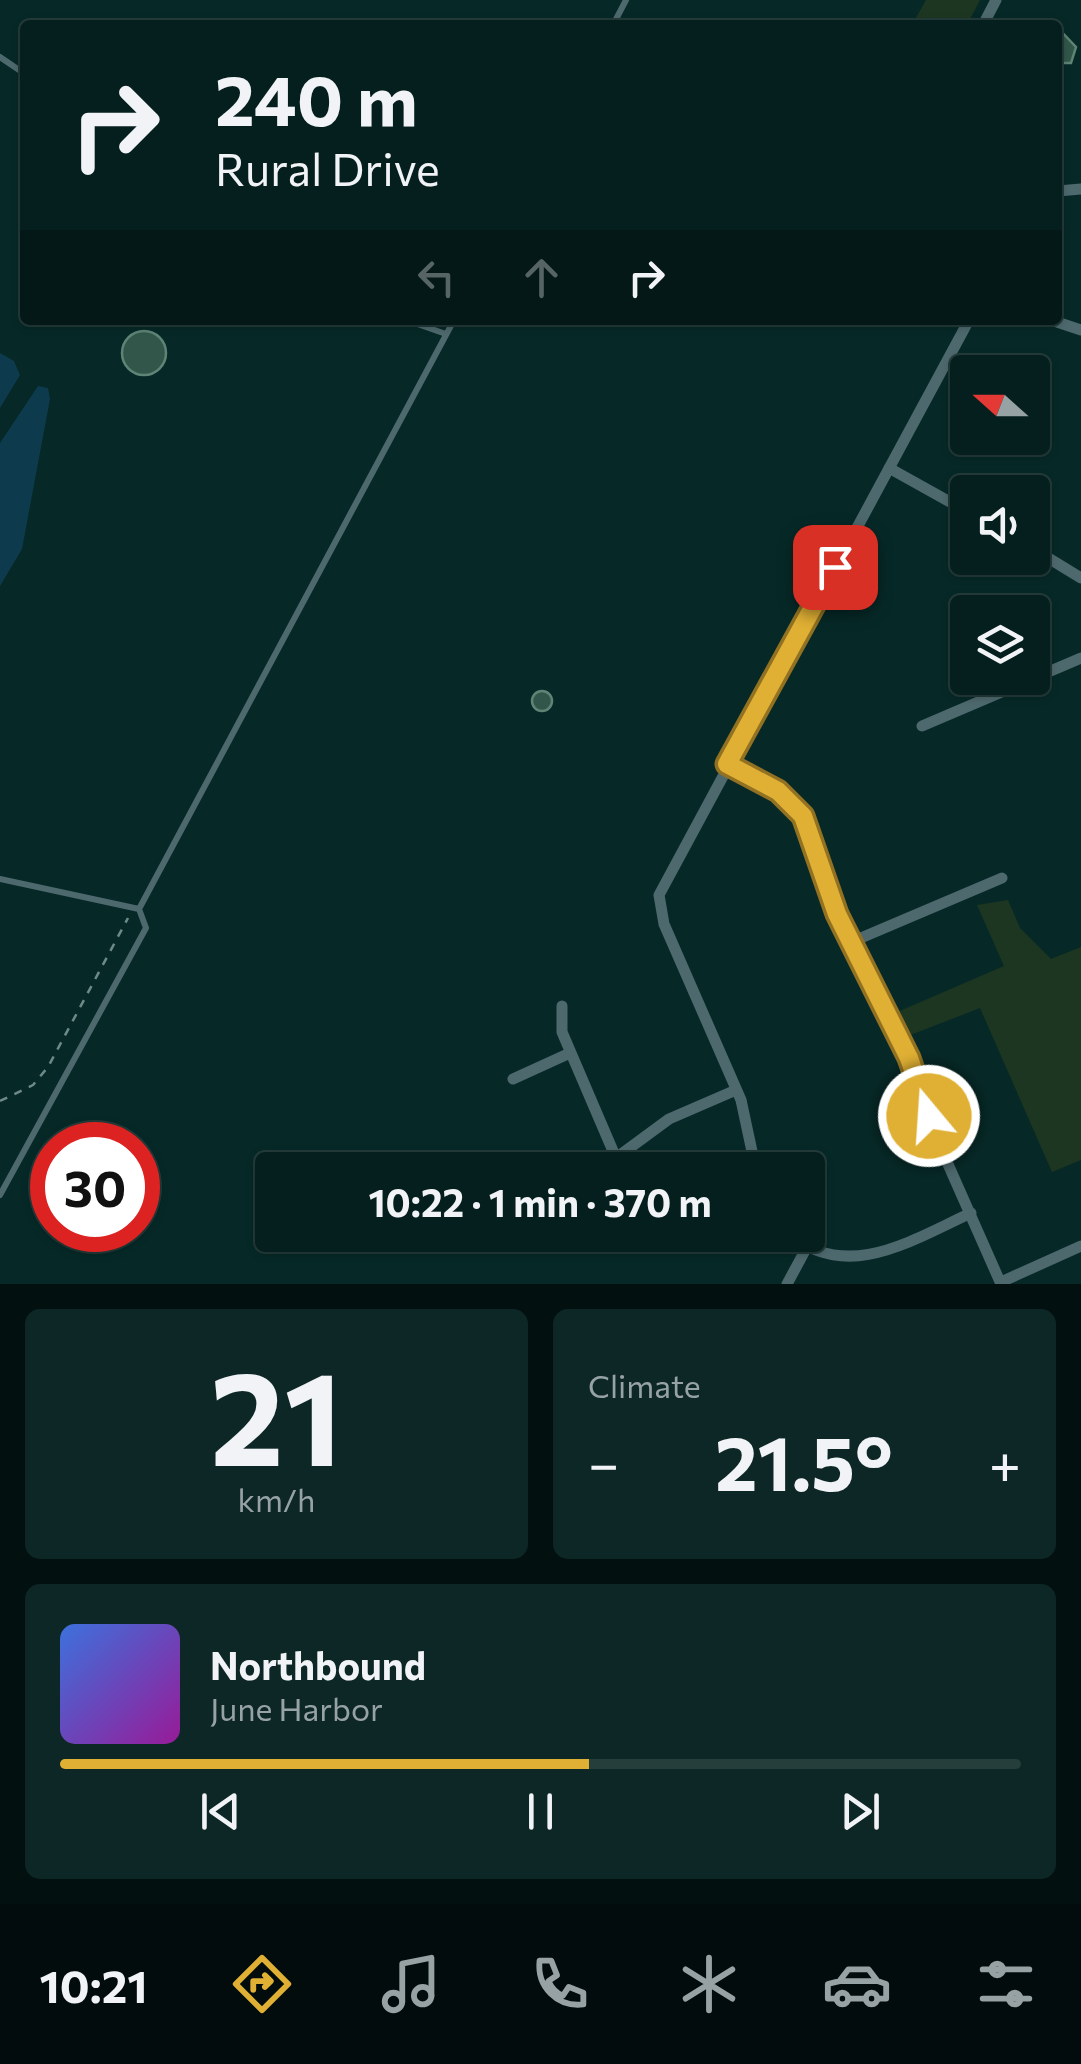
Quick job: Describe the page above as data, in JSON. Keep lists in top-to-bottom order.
{
  "north": "left",
  "page": {
    "turn": ["240 m", "Rural Drive"],
    "limit": "30",
    "trip": "10:22 · 1 min · 370 m",
    "tile": [
      ["21", "km/h"],
      "Climate"
    ],
    "heat": ["−", "21.5°", "+"],
    "song": ["Northbound", "June Harbor"],
    "tabs": "10:21"
  }
}
